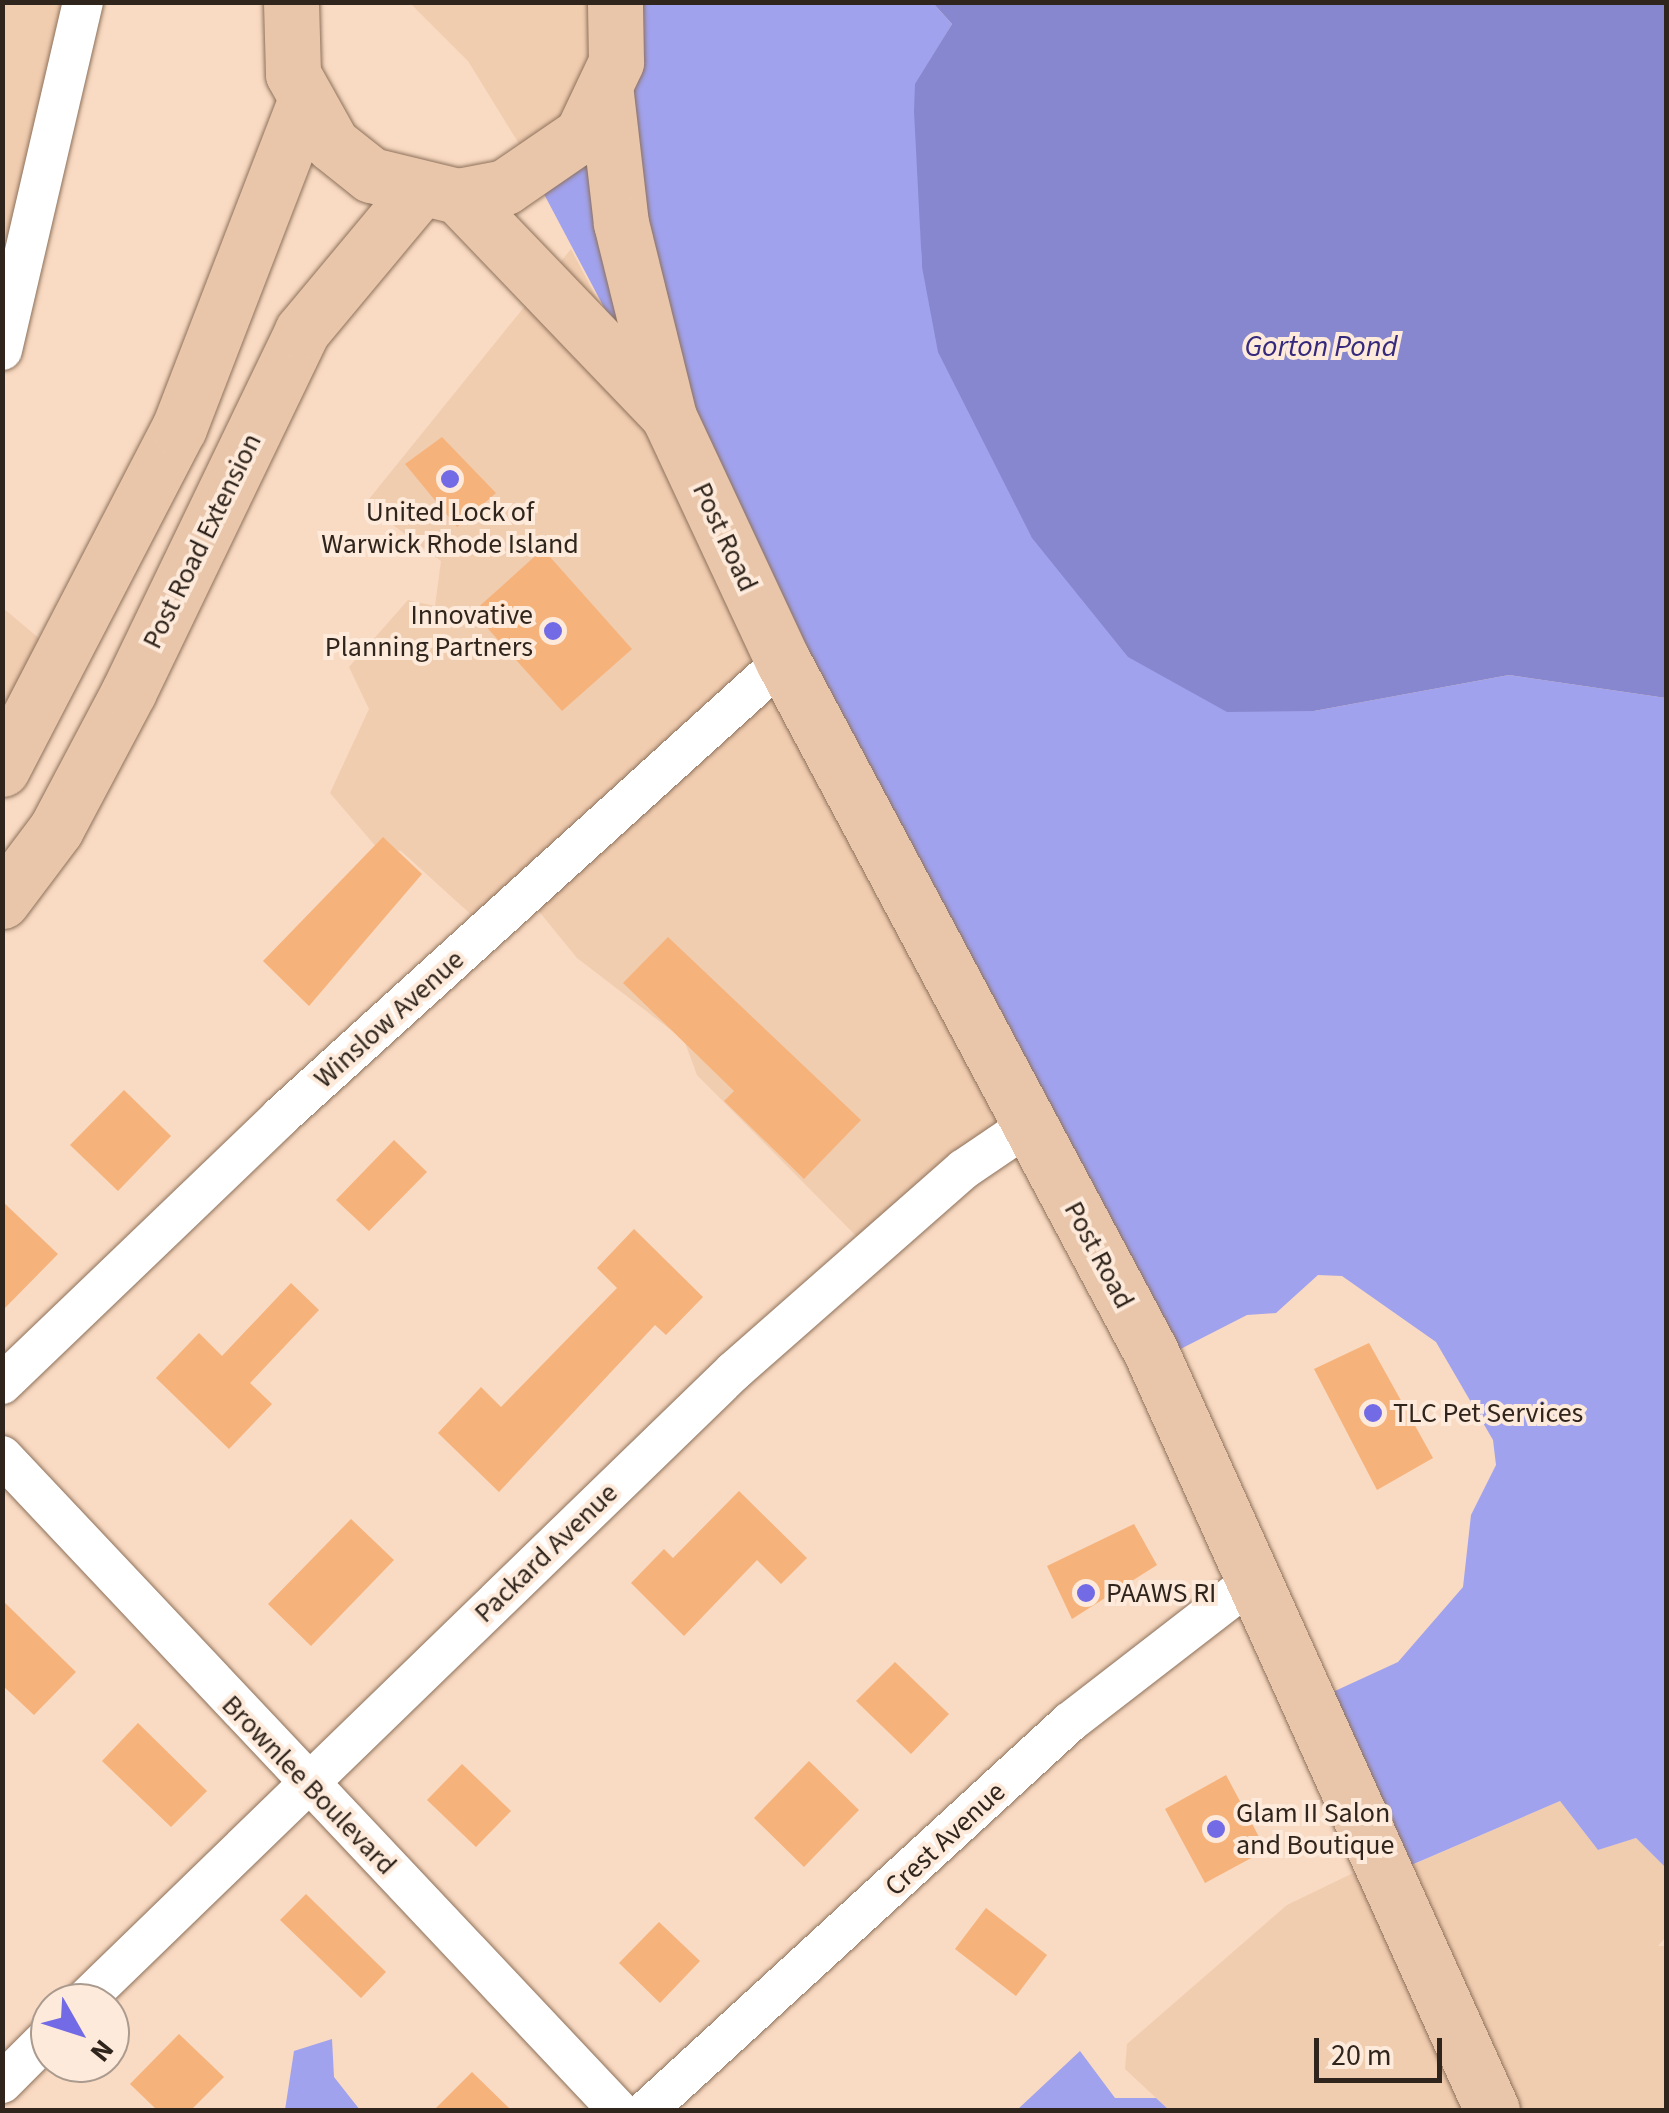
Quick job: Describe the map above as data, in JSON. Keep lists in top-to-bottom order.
{
  "streets": {
    "main road": ["Post Road", "Post Road Extension"],
    "street": [
      "Winslow Avenue",
      "Packard Avenue",
      "Brownlee Boulevard",
      "Crest Avenue"
    ]
  },
  "crossings": [
    ["Post Road", "Post Road Extension"],
    ["Post Road", "Winslow Avenue"],
    ["Post Road", "Packard Avenue"],
    ["Post Road", "Crest Avenue"],
    ["Packard Avenue", "Brownlee Boulevard"]
  ],
  "water": ["Gorton Pond"],
  "places": [
    "United Lock of Warwick Rhode Island",
    "Innovative Planning Partners",
    "TLC Pet Services",
    "PAAWS RI",
    "Glam II Salon and Boutique"
  ],
  "scale_bar": "20 m",
  "north": "bottom right"
}
